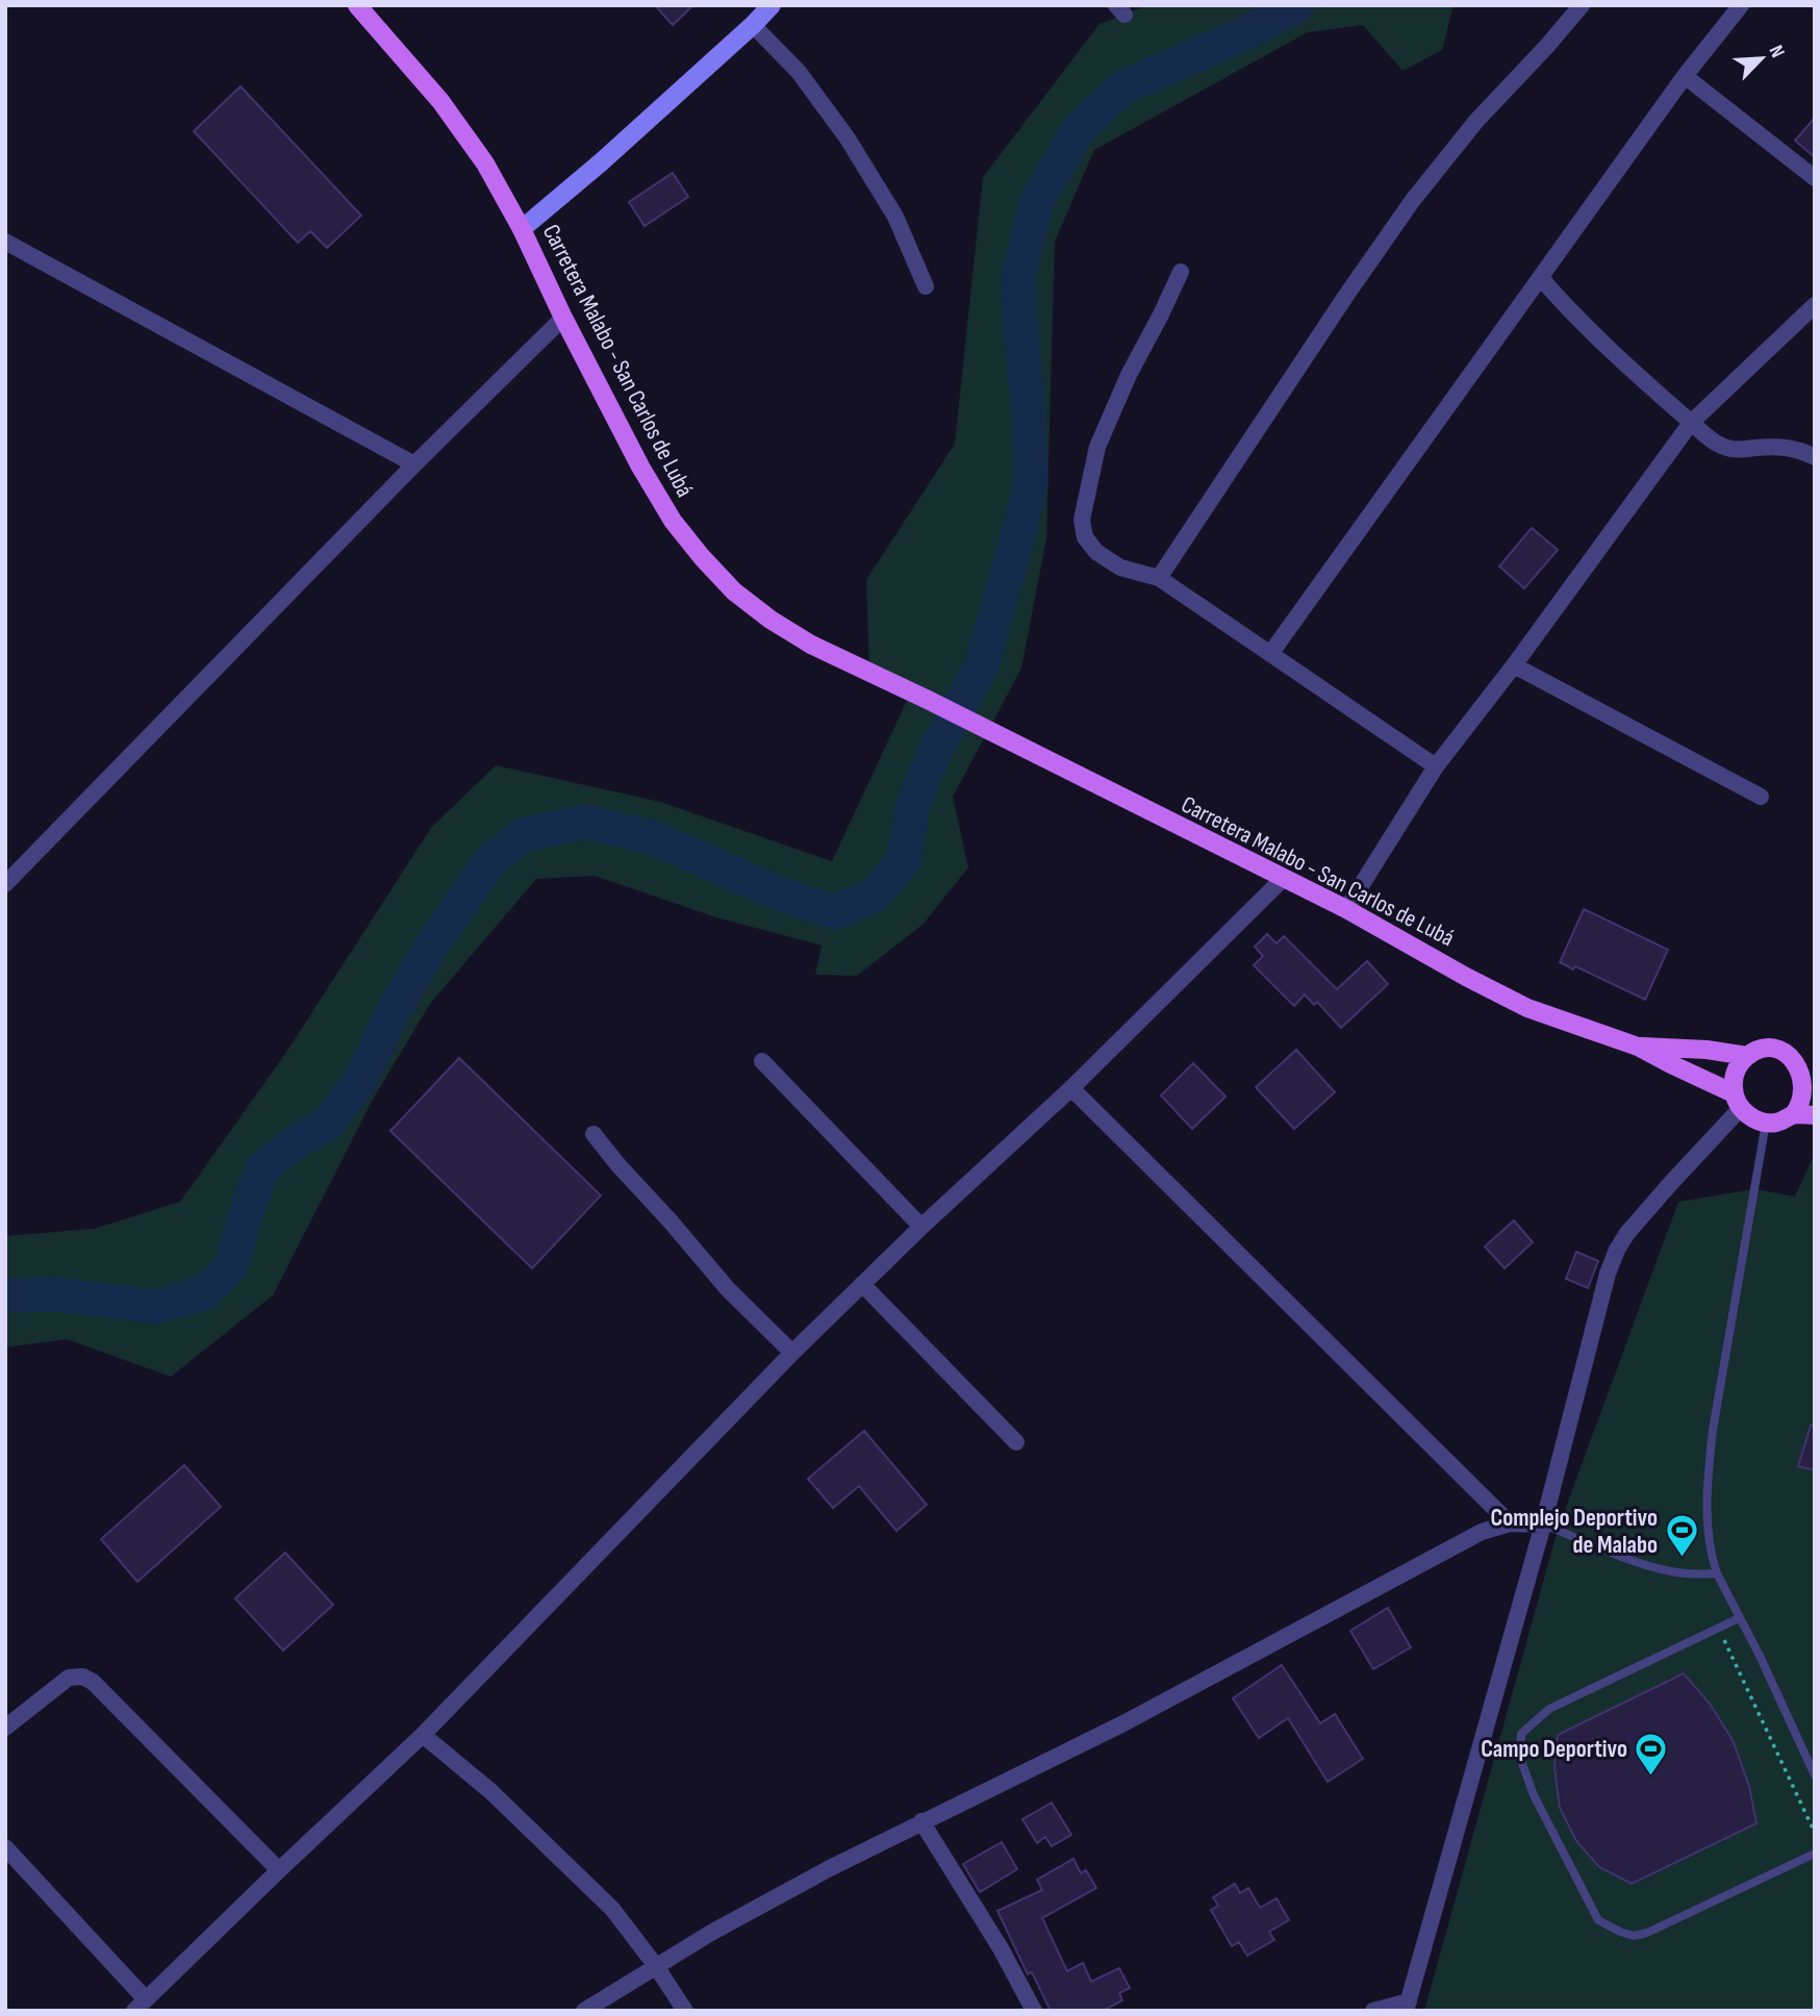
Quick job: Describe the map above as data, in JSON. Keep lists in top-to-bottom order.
{
  "streets": {
    "main road": ["Carretera Malabo - San Carlos de Lubá"]
  },
  "places": {
    "sports": ["Complejo Deportivo de Malabo", "Campo Deportivo"]
  },
  "north": "top right"
}
